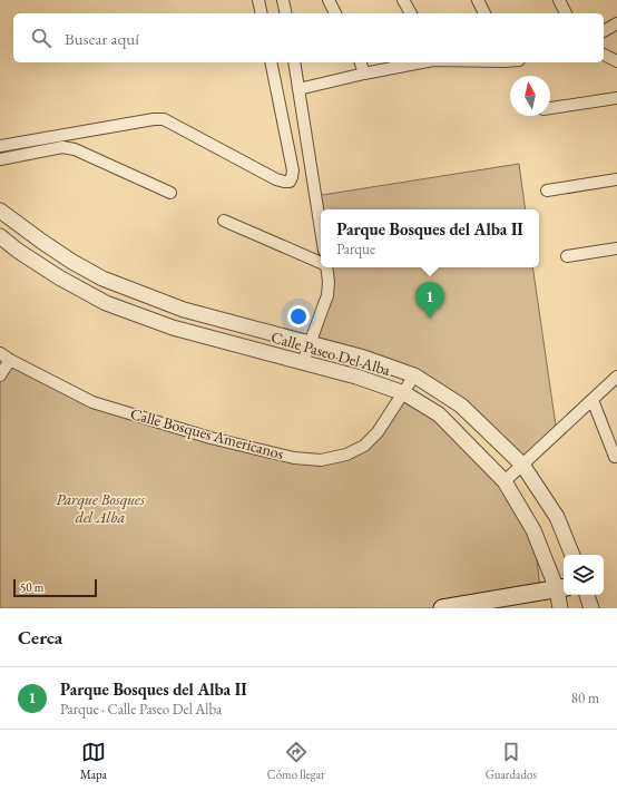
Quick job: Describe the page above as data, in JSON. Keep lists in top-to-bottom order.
{
  "streets": {
    "street": ["Calle Paseo Del Alba", "Calle Bosques Americanos"]
  },
  "crossings": [
    ["Calle Paseo Del Alba", "Calle Bosques Americanos"]
  ],
  "parks": ["Parque Bosques del Alba"],
  "scale_bar": "50 m",
  "north": "top",
  "page": {
    "search": "Buscar aquí",
    "popup": ["Parque Bosques del Alba II", "Parque"],
    "pins": "1",
    "scale": "50 m",
    "heading": "Cerca",
    "list": [
      {
        "mark": "1",
        "name": "Parque Bosques del Alba II",
        "note": "Parque · Calle Paseo Del Alba",
        "value": "80 m"
      }
    ],
    "nav": ["Mapa", "Cómo llegar", "Guardados"]
  }
}
